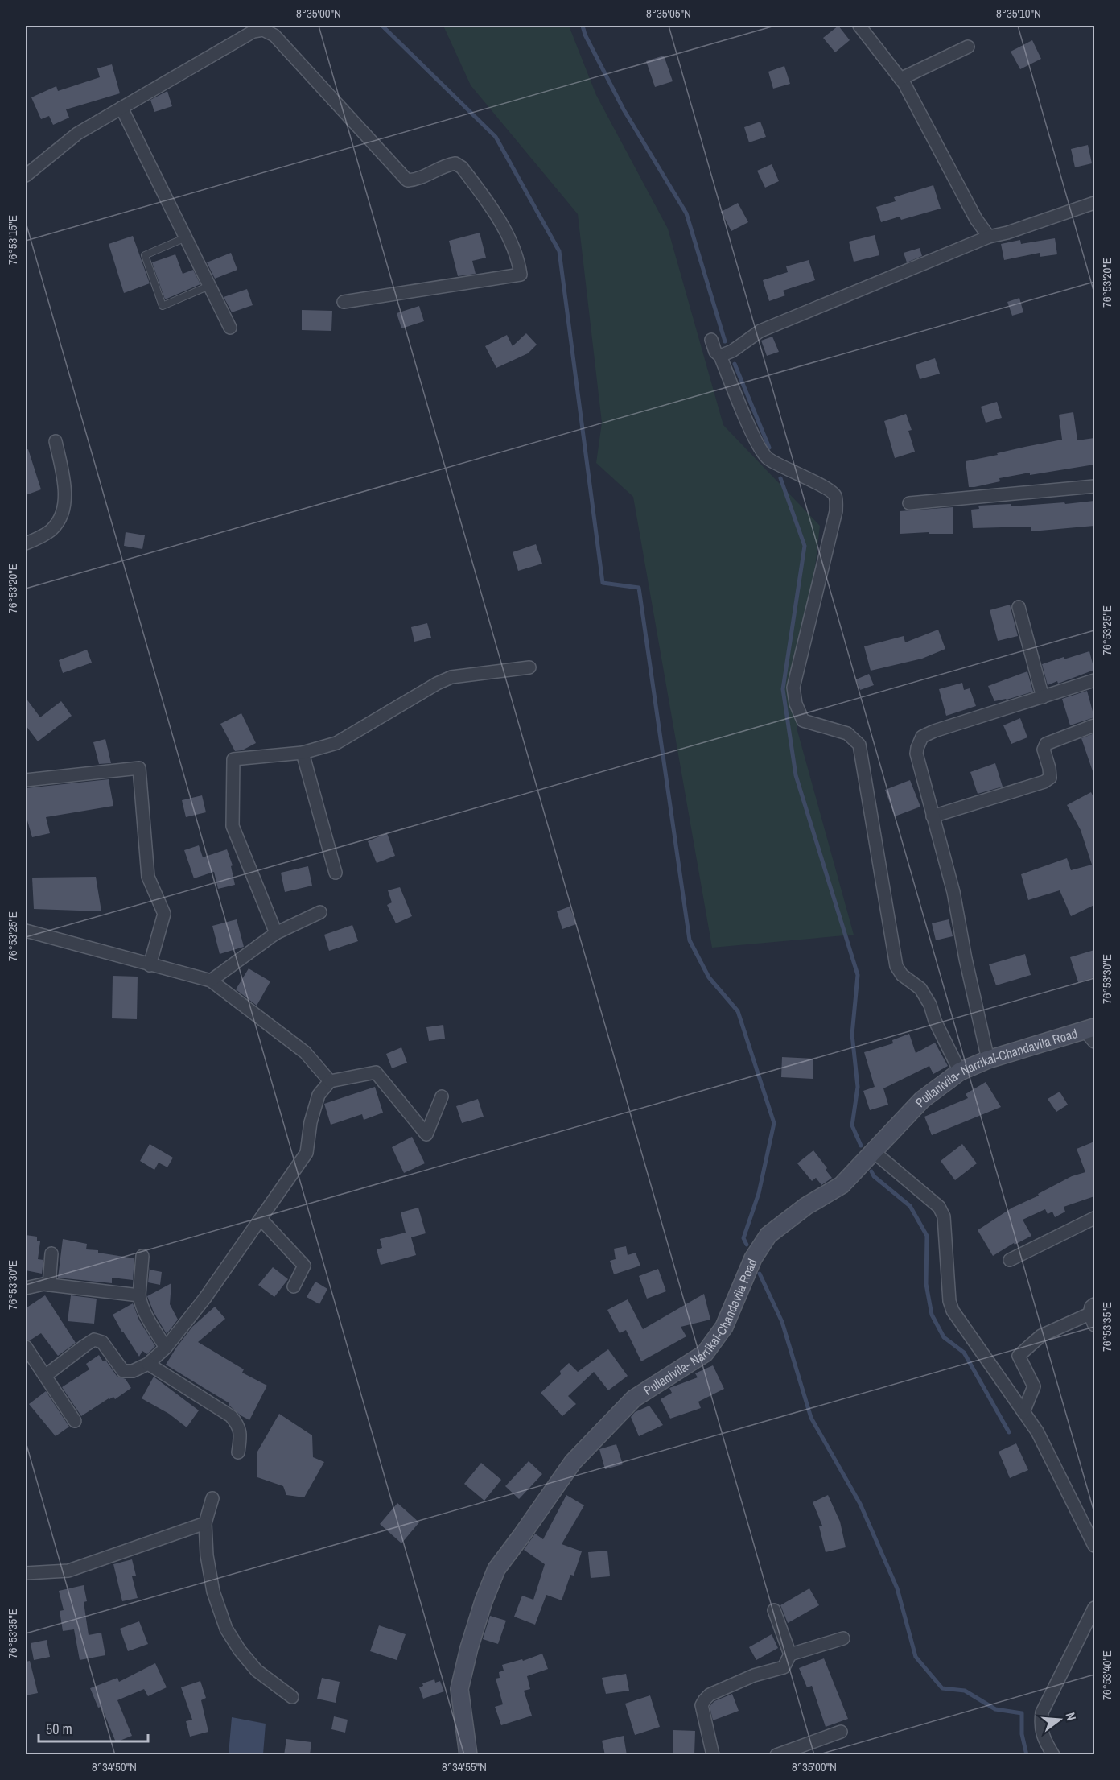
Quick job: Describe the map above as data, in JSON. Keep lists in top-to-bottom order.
{
  "streets": {
    "street": ["Pullanivila- Narrikal-Chandavila Road"]
  },
  "scale_bar": "50 m",
  "north": "right",
  "coordinates": [
    "8°35'00\"N",
    "8°35'05\"N",
    "8°35'10\"N",
    "76°53'15\"E",
    "76°53'20\"E",
    "76°53'25\"E",
    "76°53'30\"E",
    "76°53'35\"E",
    "76°53'40\"E",
    "8°34'50\"N",
    "8°34'55\"N"
  ]
}
